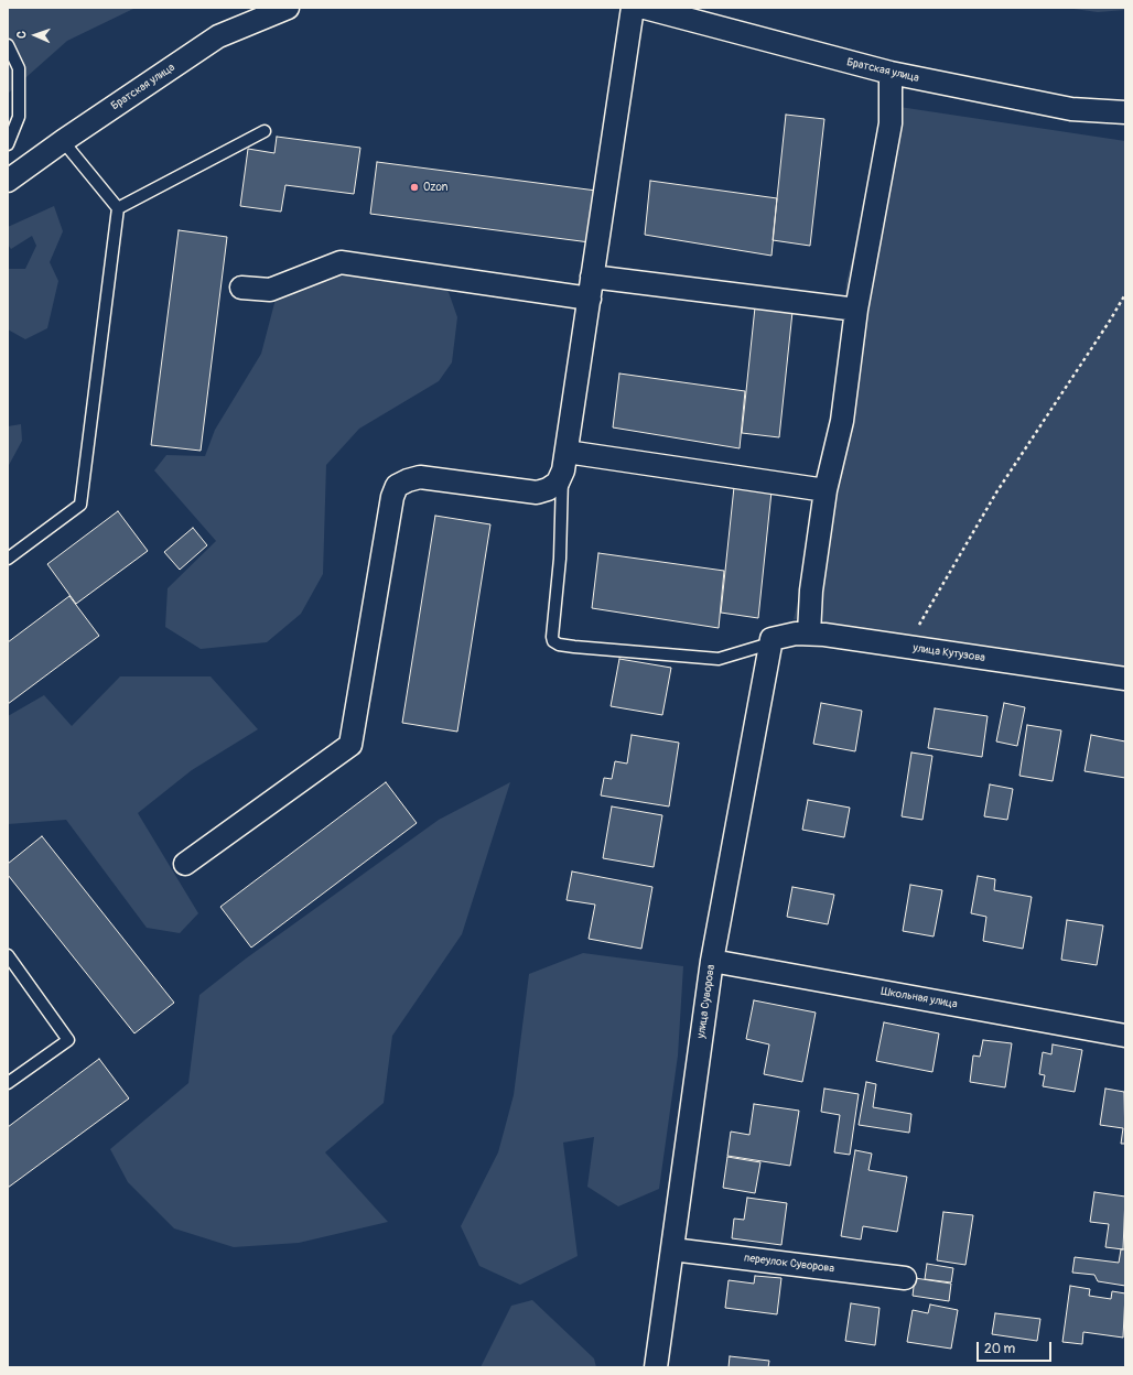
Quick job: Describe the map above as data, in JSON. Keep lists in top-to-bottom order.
{
  "streets": {
    "street": [
      "Братская улица",
      "улица Кутузова",
      "Школьная улица",
      "улица Суворова",
      "переулок Суворова"
    ]
  },
  "crossings": [
    ["улица Кутузова", "улица Суворова"],
    ["Школьная улица", "улица Суворова"],
    ["улица Суворова", "переулок Суворова"]
  ],
  "places": ["Ozon"],
  "scale_bar": "20 m",
  "north": "left"
}
